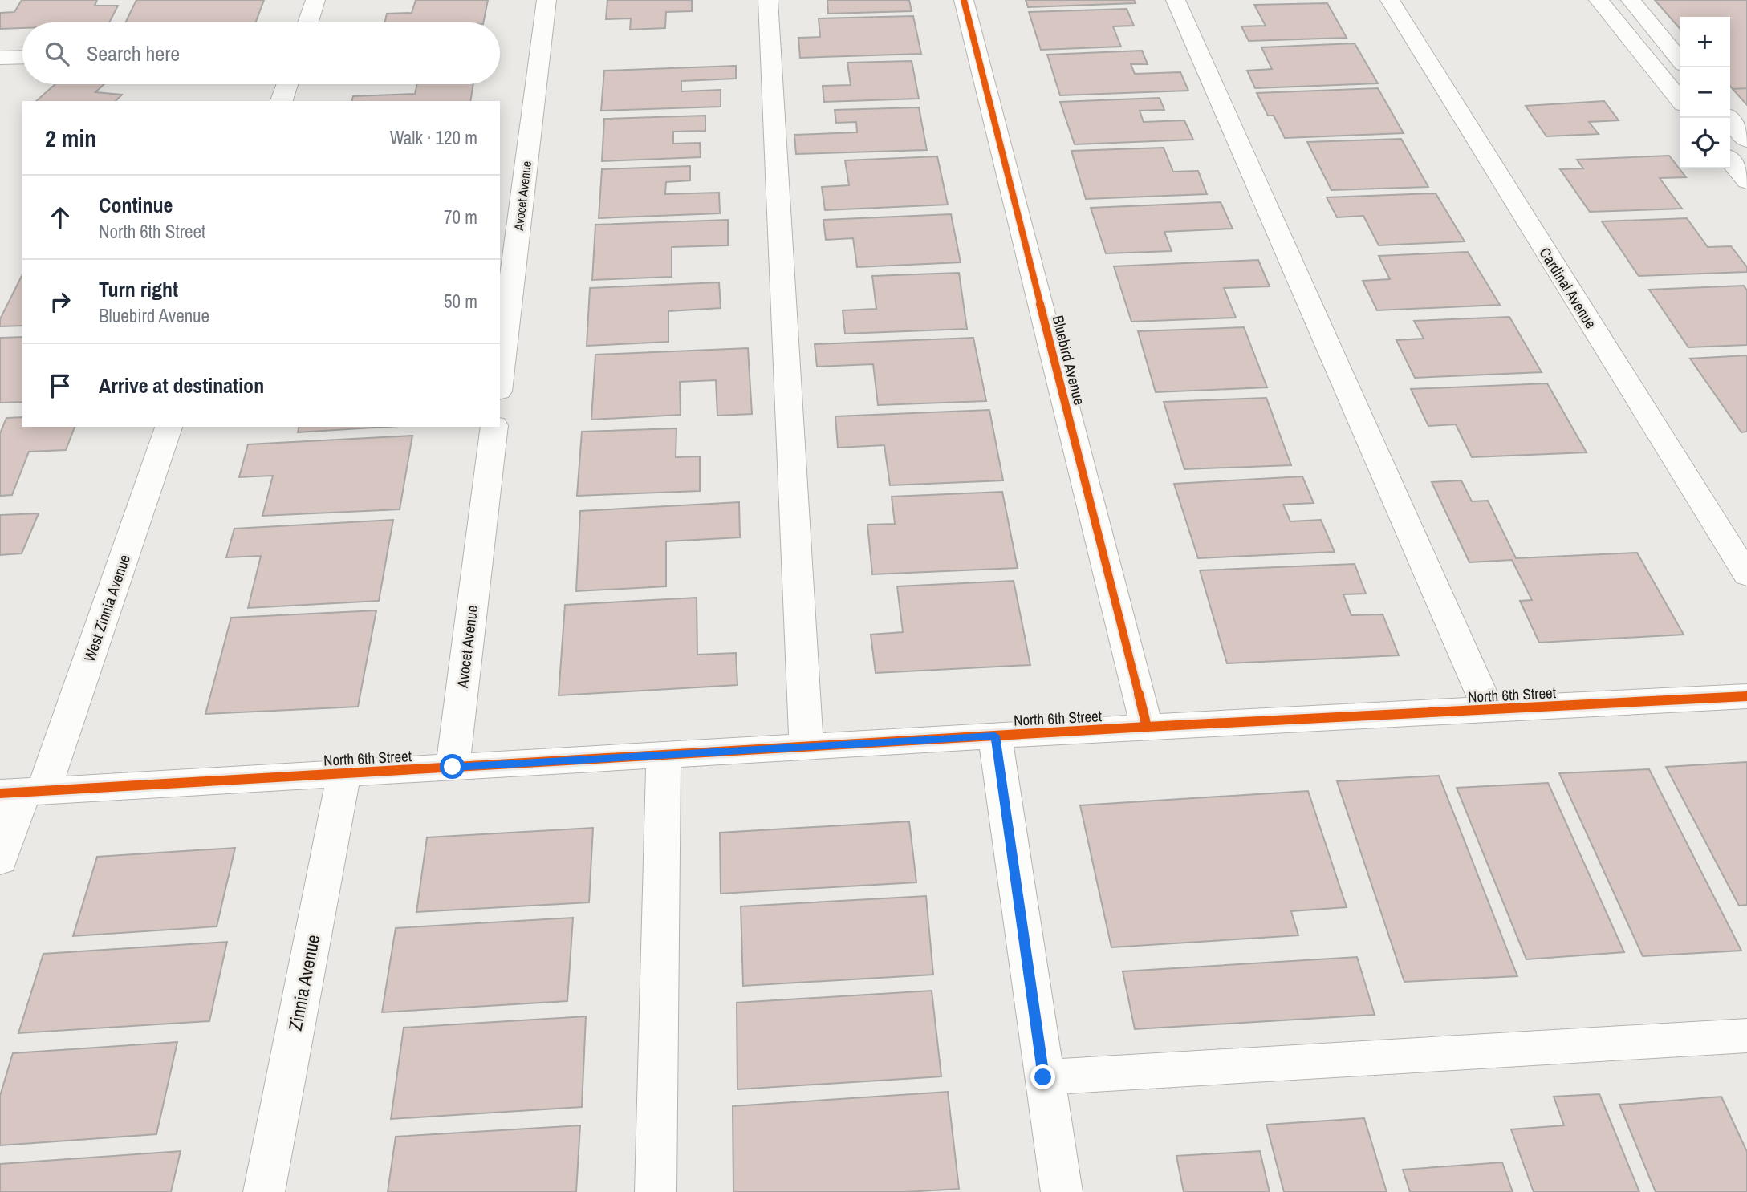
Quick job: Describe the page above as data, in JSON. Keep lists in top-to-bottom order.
{
  "streets": {
    "street": [
      "Avocet Avenue",
      "Cardinal Avenue",
      "Bluebird Avenue",
      "West Zinnia Avenue",
      "North 6th Street",
      "Zinnia Avenue"
    ]
  },
  "crossings": [
    ["Avocet Avenue", "North 6th Street"],
    ["Bluebird Avenue", "North 6th Street"],
    ["West Zinnia Avenue", "North 6th Street"],
    ["North 6th Street", "Zinnia Avenue"]
  ],
  "page": {
    "map_buttons": ["+", "−"],
    "search": "Search here",
    "heading": ["2 min", "Walk · 120 m"],
    "list": [
      ["Continue", "North 6th Street", "70 m"],
      ["Turn right", "Bluebird Avenue", "50 m"],
      "Arrive at destination"
    ]
  }
}
